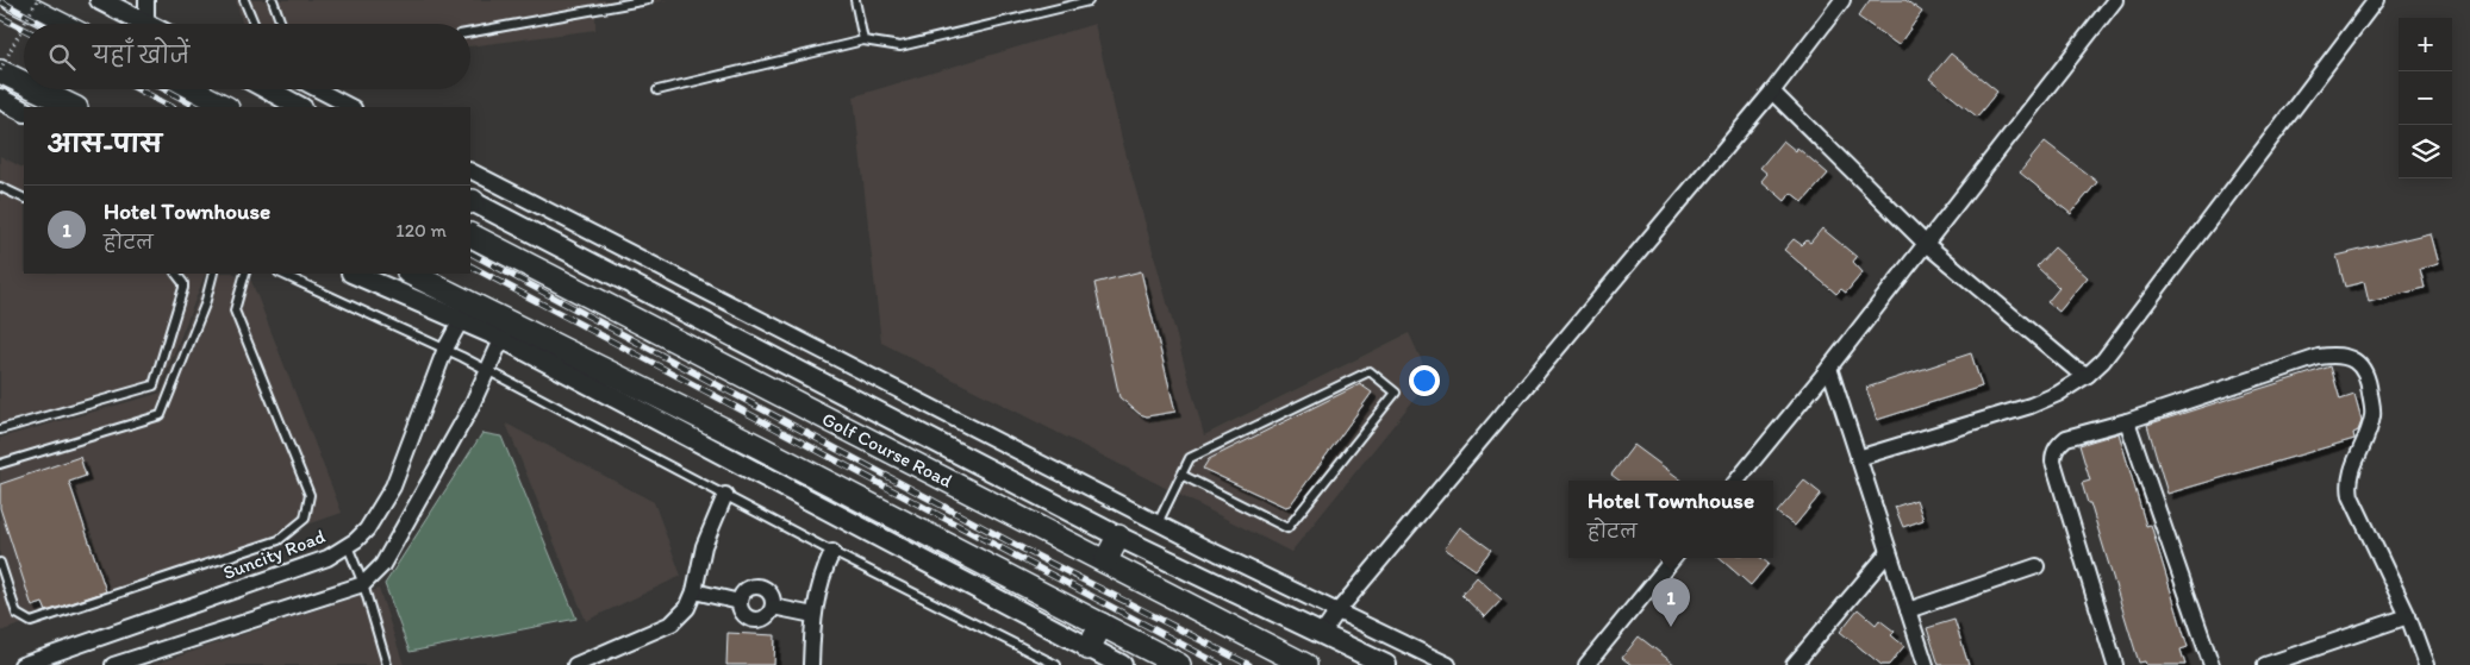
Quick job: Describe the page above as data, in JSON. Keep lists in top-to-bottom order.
{
  "streets": {
    "main road": ["Golf Course Road"],
    "street": ["Suncity Road"]
  },
  "page": {
    "map_buttons": ["+", "−"],
    "search": "यहाँ खोजें",
    "heading": "आस-पास",
    "list": [
      {
        "mark": "1",
        "name": "Hotel Townhouse",
        "note": "होटल",
        "value": "120 m"
      }
    ],
    "popup": ["Hotel Townhouse", "होटल"],
    "pins": "1"
  }
}
